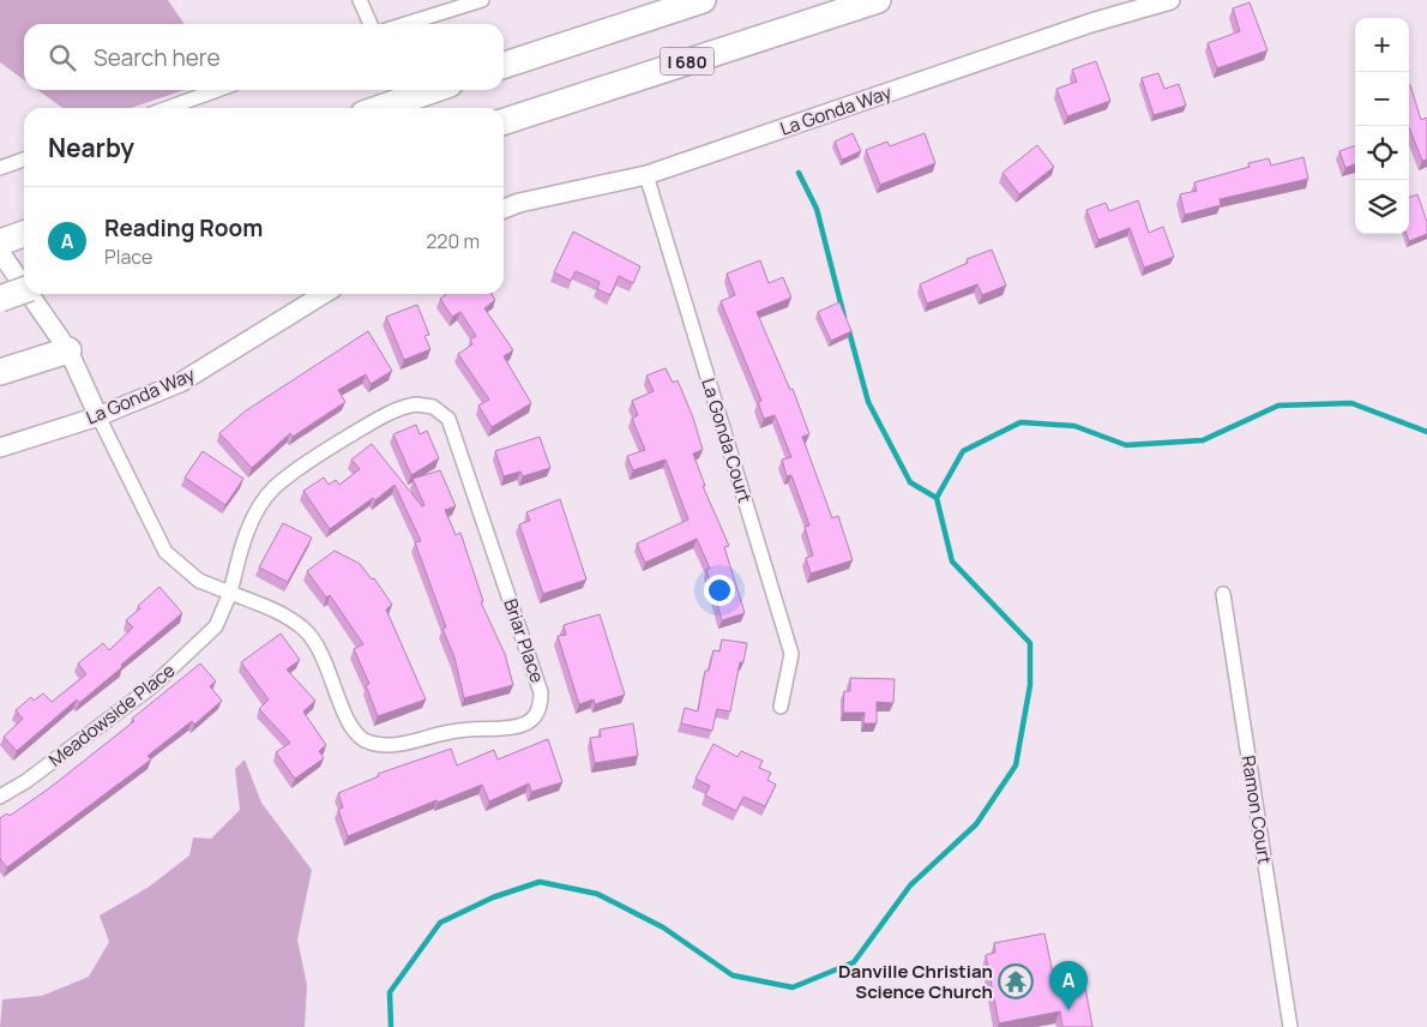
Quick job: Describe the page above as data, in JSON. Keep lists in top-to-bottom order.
{
  "streets": {
    "highway": ["I 680"],
    "street": [
      "La Gonda Way",
      "La Gonda Court",
      "Briar Place",
      "Meadowside Place",
      "Ramon Court"
    ]
  },
  "crossings": [
    ["La Gonda Way", "La Gonda Court"],
    ["Briar Place", "Meadowside Place"]
  ],
  "places": {
    "temple": ["Danville Christian Science Church"]
  },
  "page": {
    "map_buttons": ["+", "−"],
    "search": "Search here",
    "heading": "Nearby",
    "list": [
      {
        "mark": "A",
        "name": "Reading Room",
        "note": "Place",
        "value": "220 m"
      }
    ],
    "pins": "A"
  }
}
